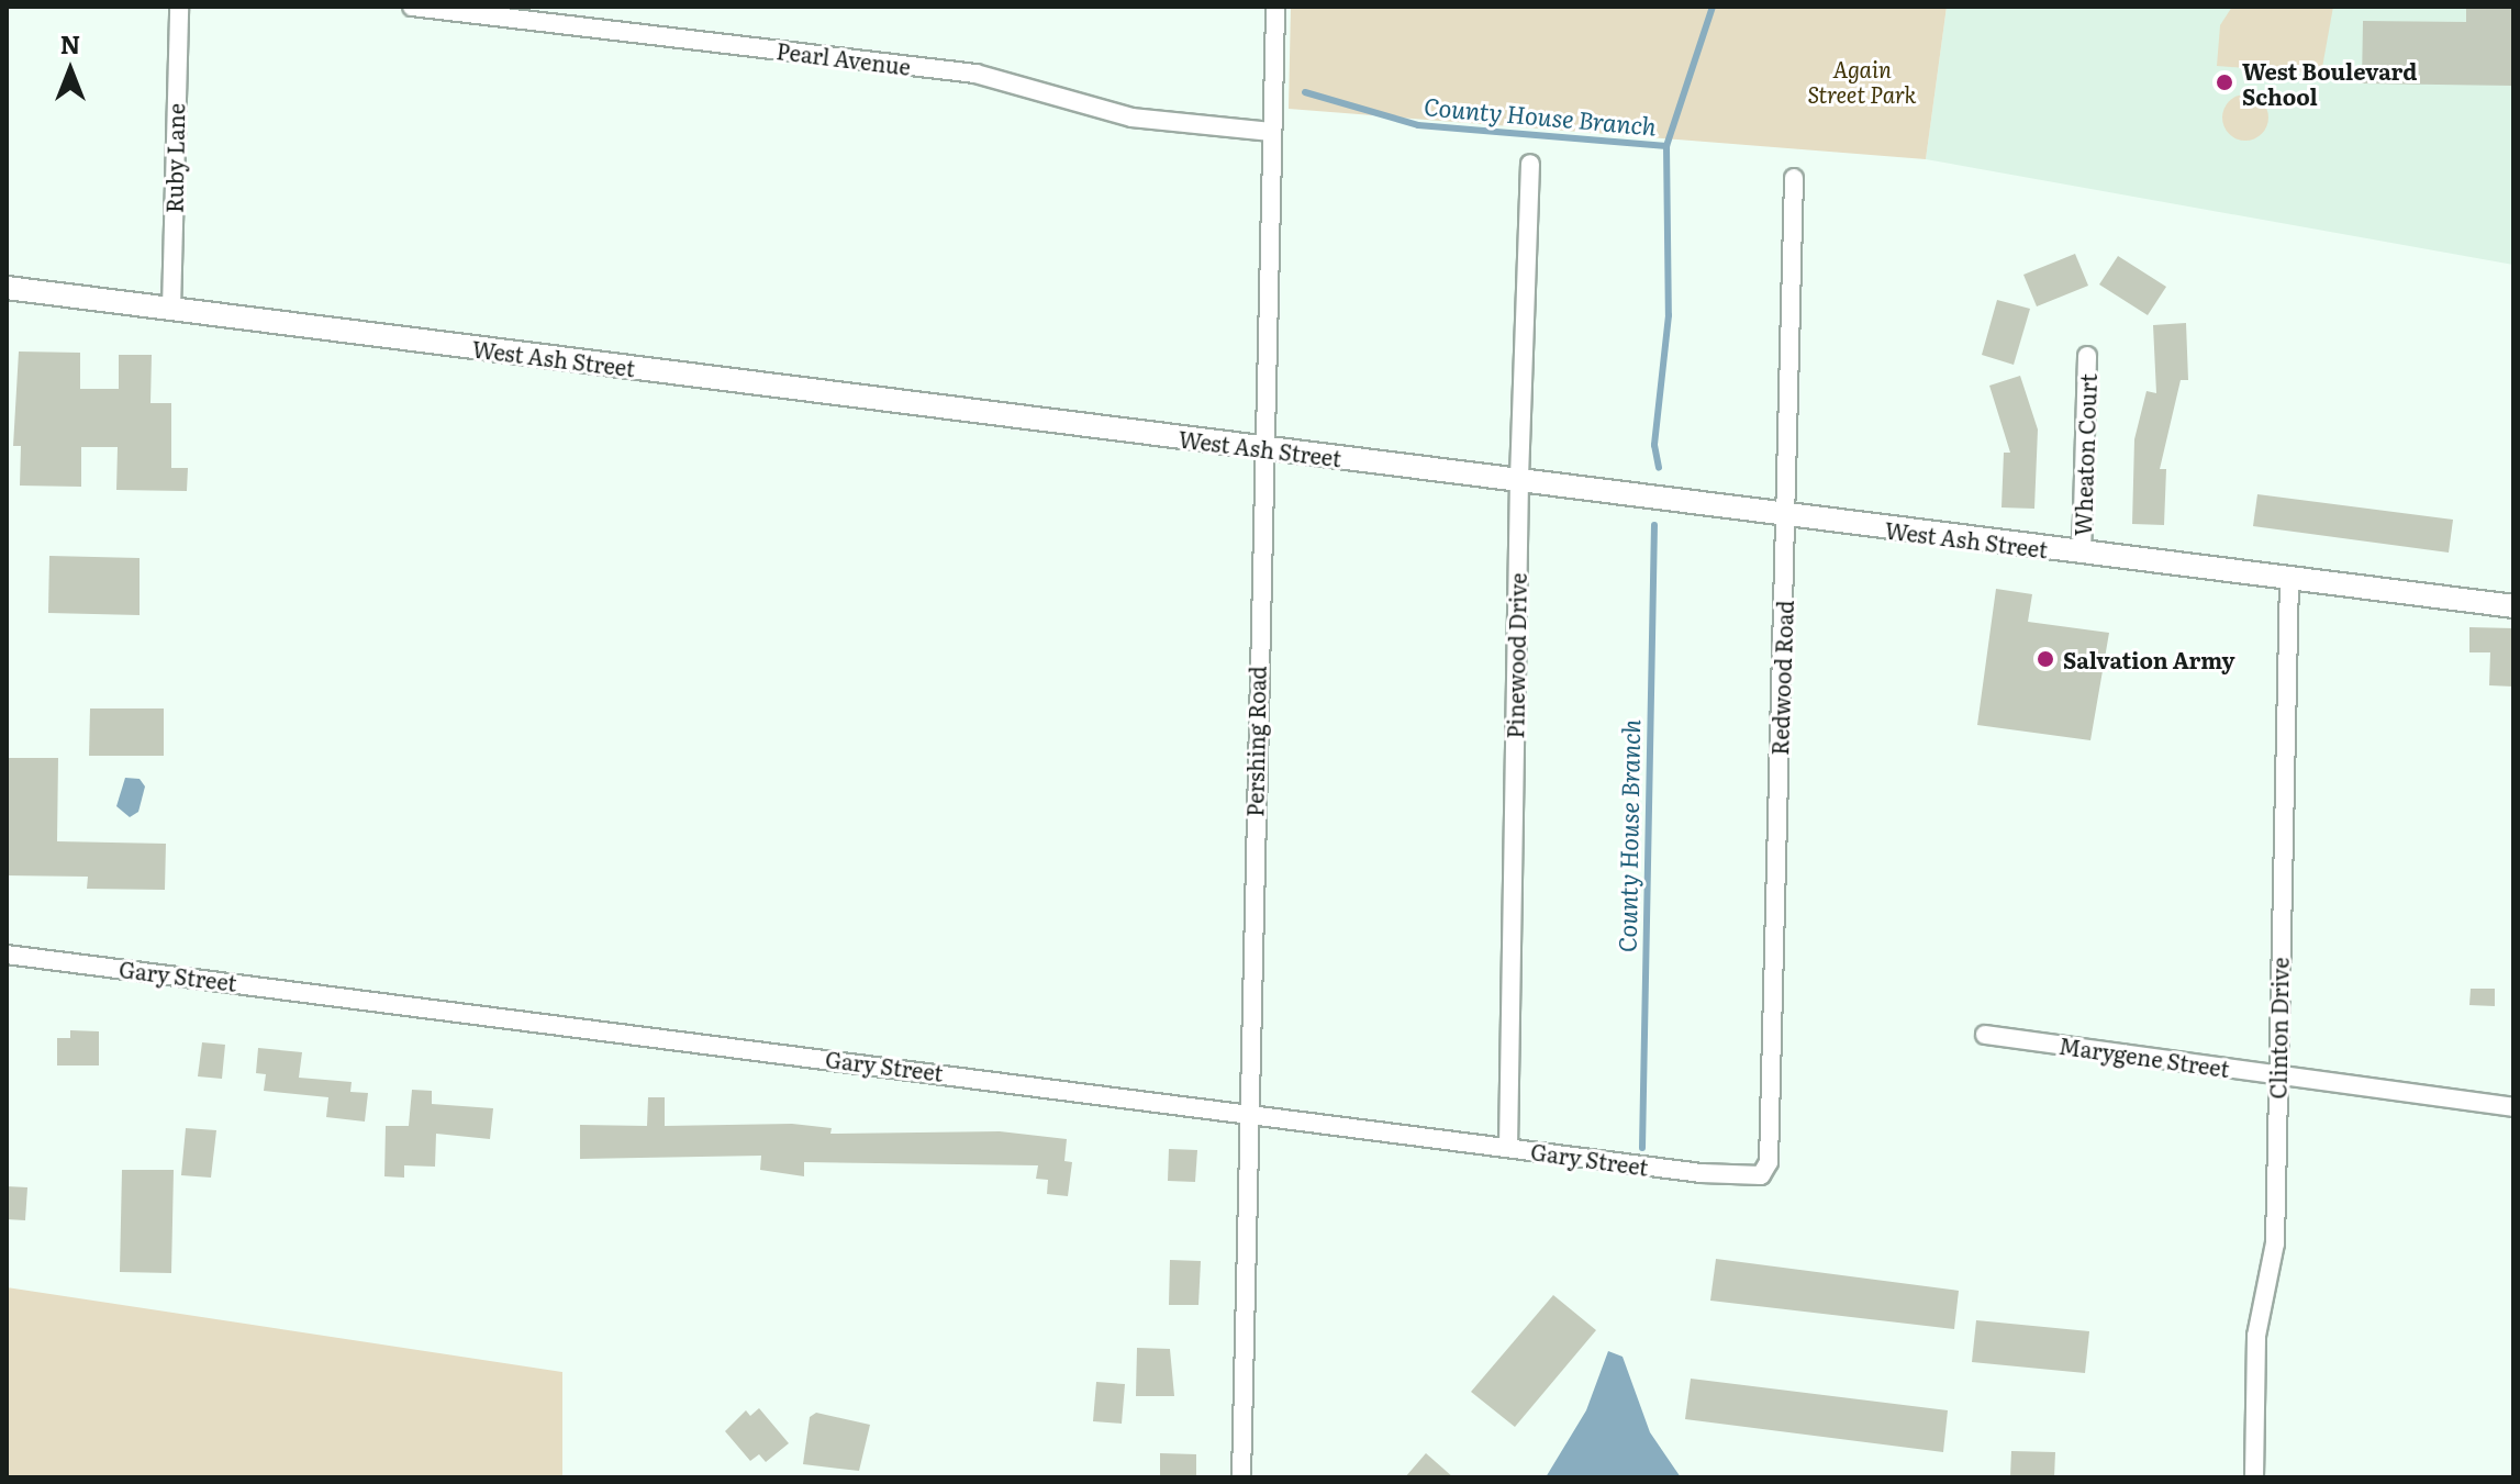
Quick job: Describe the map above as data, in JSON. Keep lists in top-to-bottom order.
{
  "streets": {
    "street": [
      "Pearl Avenue",
      "Ruby Lane",
      "West Ash Street",
      "Wheaton Court",
      "Pinewood Drive",
      "Redwood Road",
      "Pershing Road",
      "Gary Street",
      "Clinton Drive",
      "Marygene Street"
    ]
  },
  "crossings": [
    ["Pearl Avenue", "Pershing Road"],
    ["Ruby Lane", "West Ash Street"],
    ["West Ash Street", "Wheaton Court"],
    ["West Ash Street", "Pinewood Drive"],
    ["West Ash Street", "Redwood Road"],
    ["West Ash Street", "Pershing Road"],
    ["West Ash Street", "Clinton Drive"],
    ["Pinewood Drive", "Gary Street"],
    ["Redwood Road", "Gary Street"],
    ["Pershing Road", "Gary Street"],
    ["Clinton Drive", "Marygene Street"]
  ],
  "water": ["County House Branch"],
  "parks": ["Again Street Park"],
  "places": ["West Boulevard School", "Salvation Army"],
  "north": "top"
}
